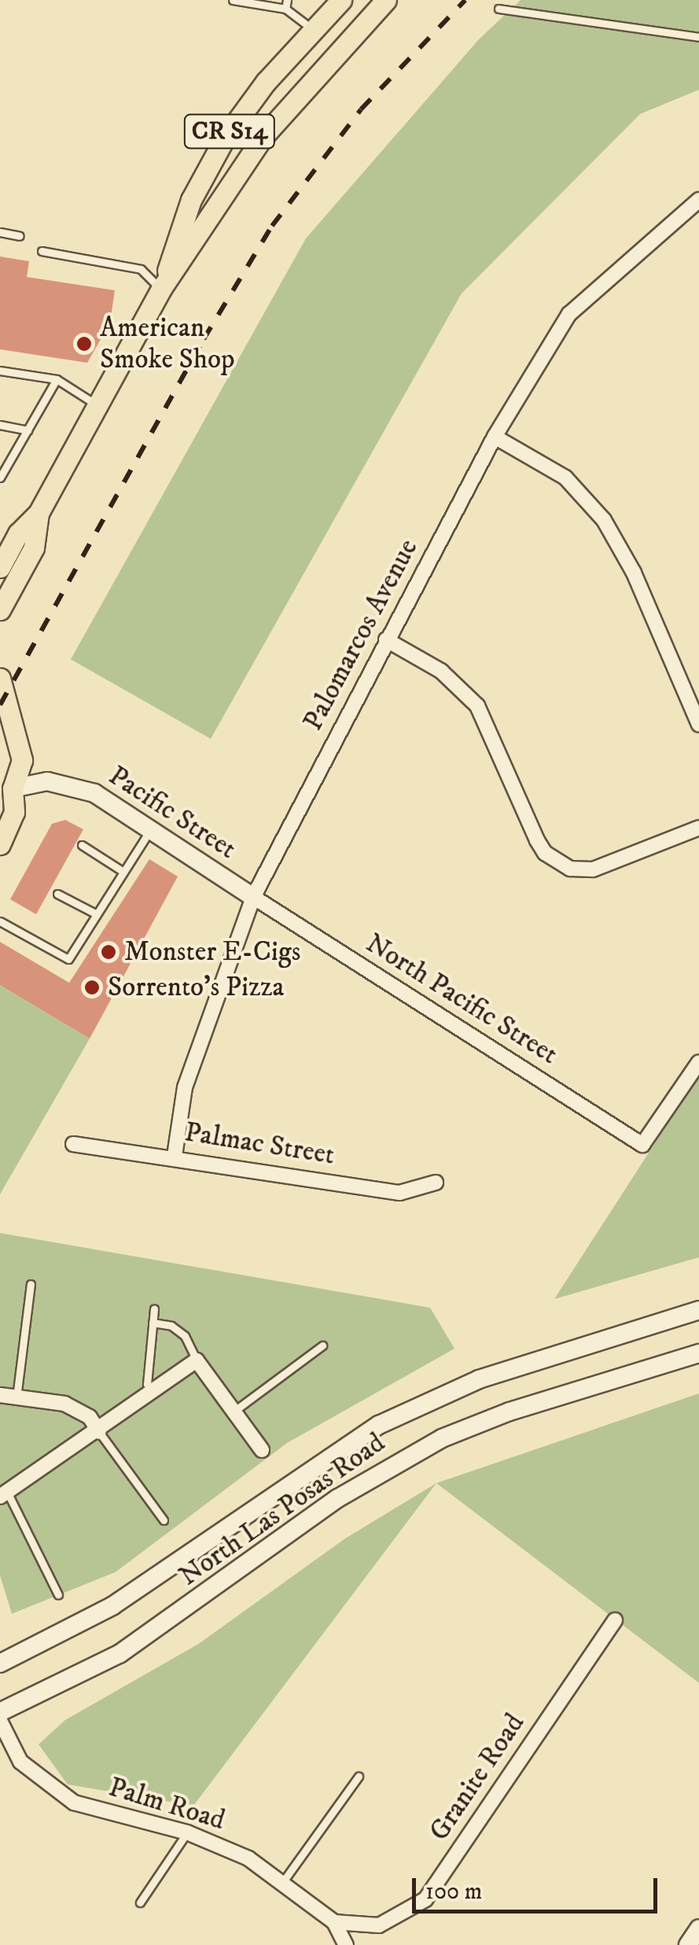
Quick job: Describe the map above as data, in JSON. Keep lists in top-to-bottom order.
{
  "streets": {
    "main road": ["CR S14", "Pacific Street", "North Las Posas Road"],
    "street": [
      "Palomarcos Avenue",
      "North Pacific Street",
      "Palmac Street",
      "Granite Road",
      "Palm Road"
    ]
  },
  "crossings": [
    ["Palomarcos Avenue", "Pacific Street"],
    ["Palomarcos Avenue", "North Pacific Street"],
    ["Palomarcos Avenue", "Palmac Street"],
    ["Pacific Street", "North Pacific Street"],
    ["Granite Road", "Palm Road"]
  ],
  "places": ["American Smoke Shop", "Monster E-Cigs", "Sorrento's Pizza"],
  "scale_bar": "100 m"
}
